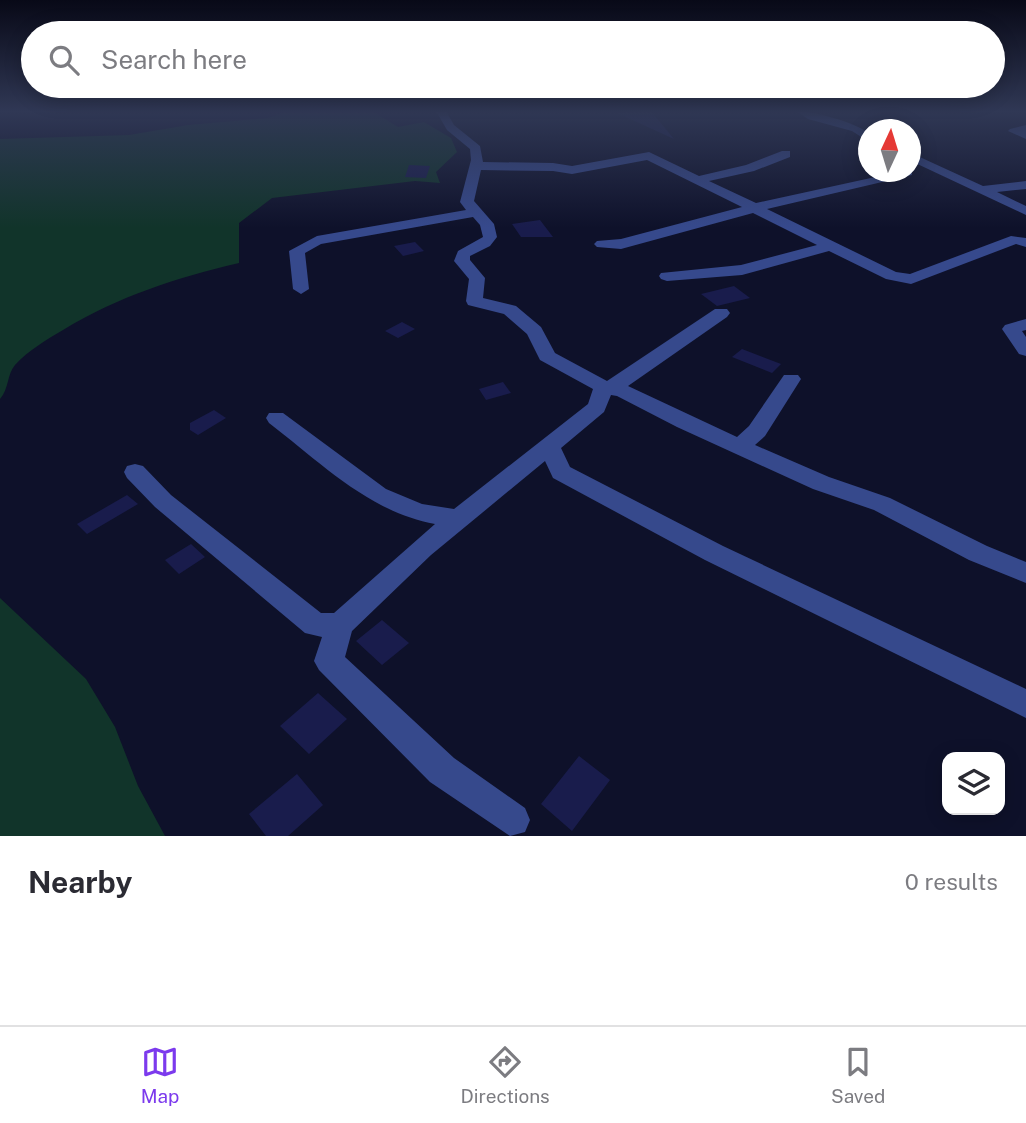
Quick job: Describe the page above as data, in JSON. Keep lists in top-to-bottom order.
{
  "north": "top",
  "page": {
    "search": "Search here",
    "heading": ["Nearby", "0 results"],
    "nav": ["Map", "Directions", "Saved"]
  }
}
